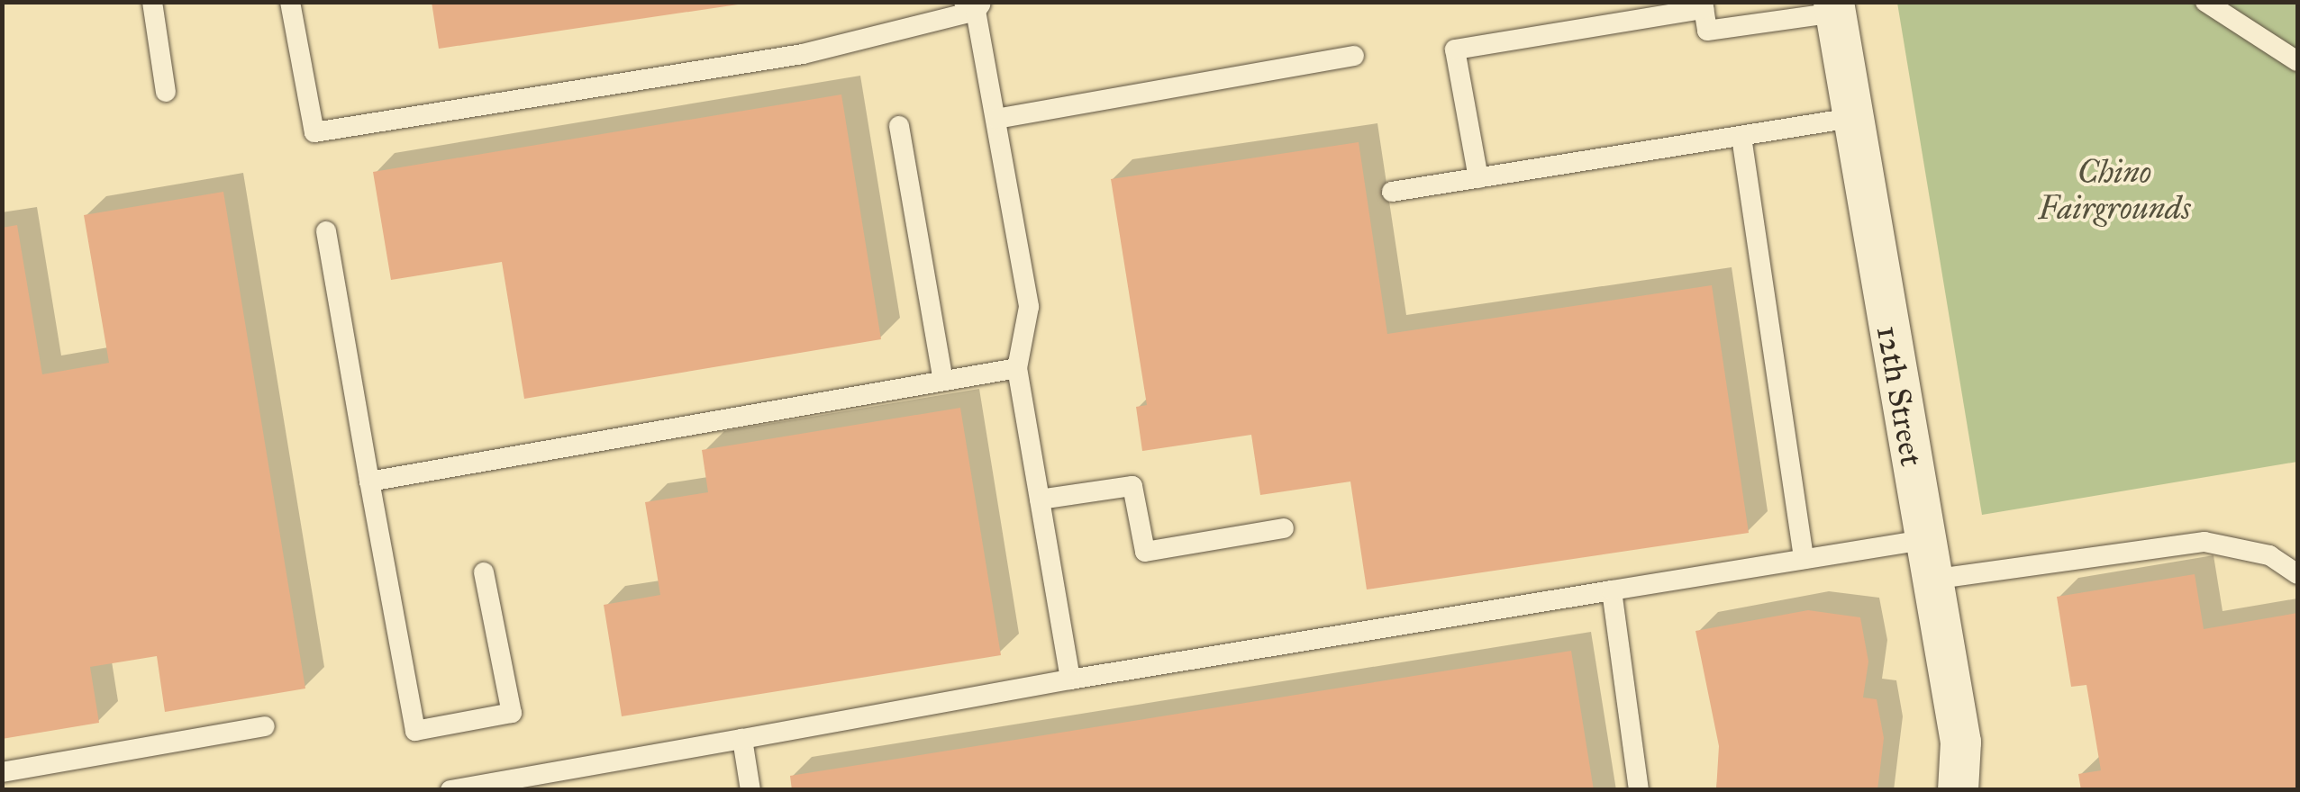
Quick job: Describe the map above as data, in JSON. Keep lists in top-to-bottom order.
{
  "streets": {
    "street": ["12th Street"]
  },
  "parks": ["Chino Fairgrounds"]
}
